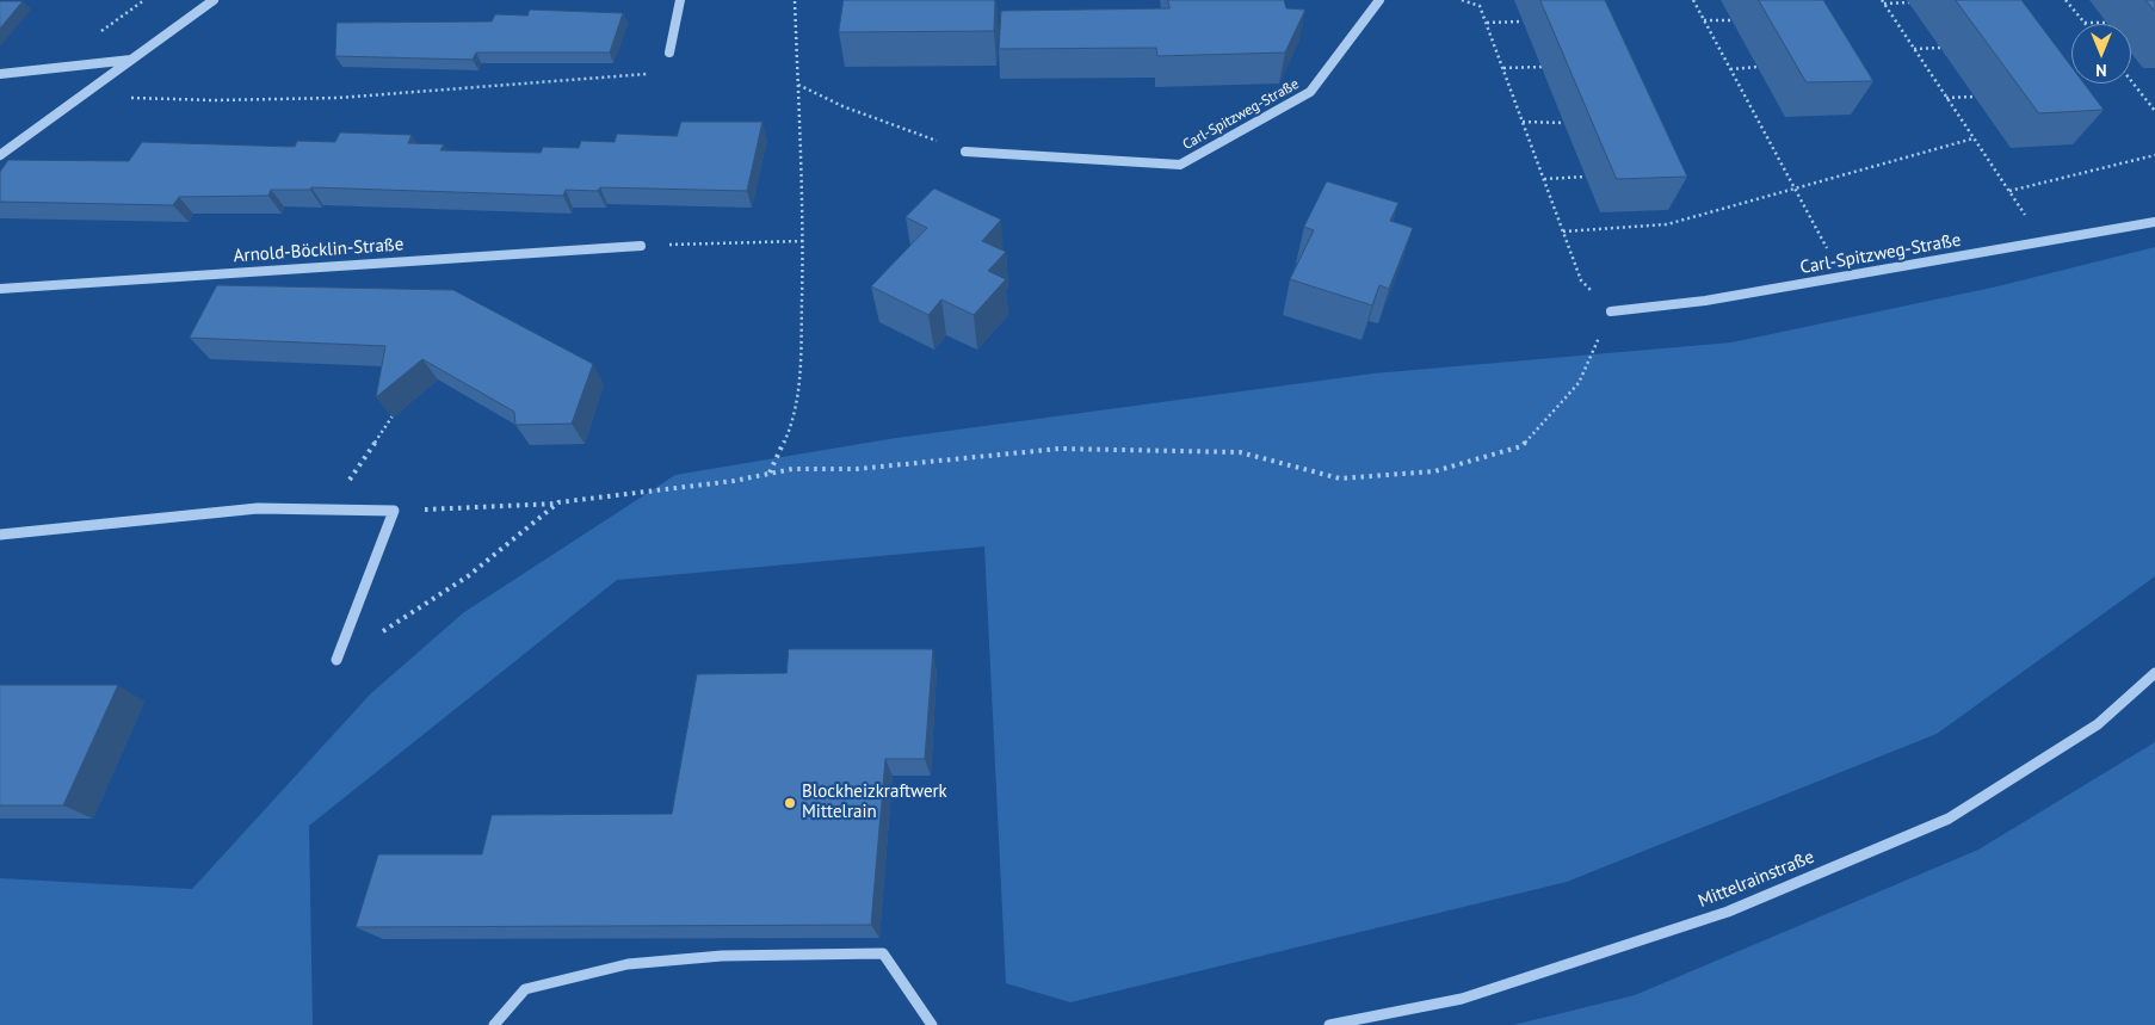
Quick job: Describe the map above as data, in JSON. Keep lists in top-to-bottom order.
{
  "streets": {
    "street": ["Carl-Spitzweg-Straße", "Arnold-Böcklin-Straße", "Mittelrainstraße"]
  },
  "places": ["Blockheizkraftwerk Mittelrain"],
  "north": "bottom"
}
